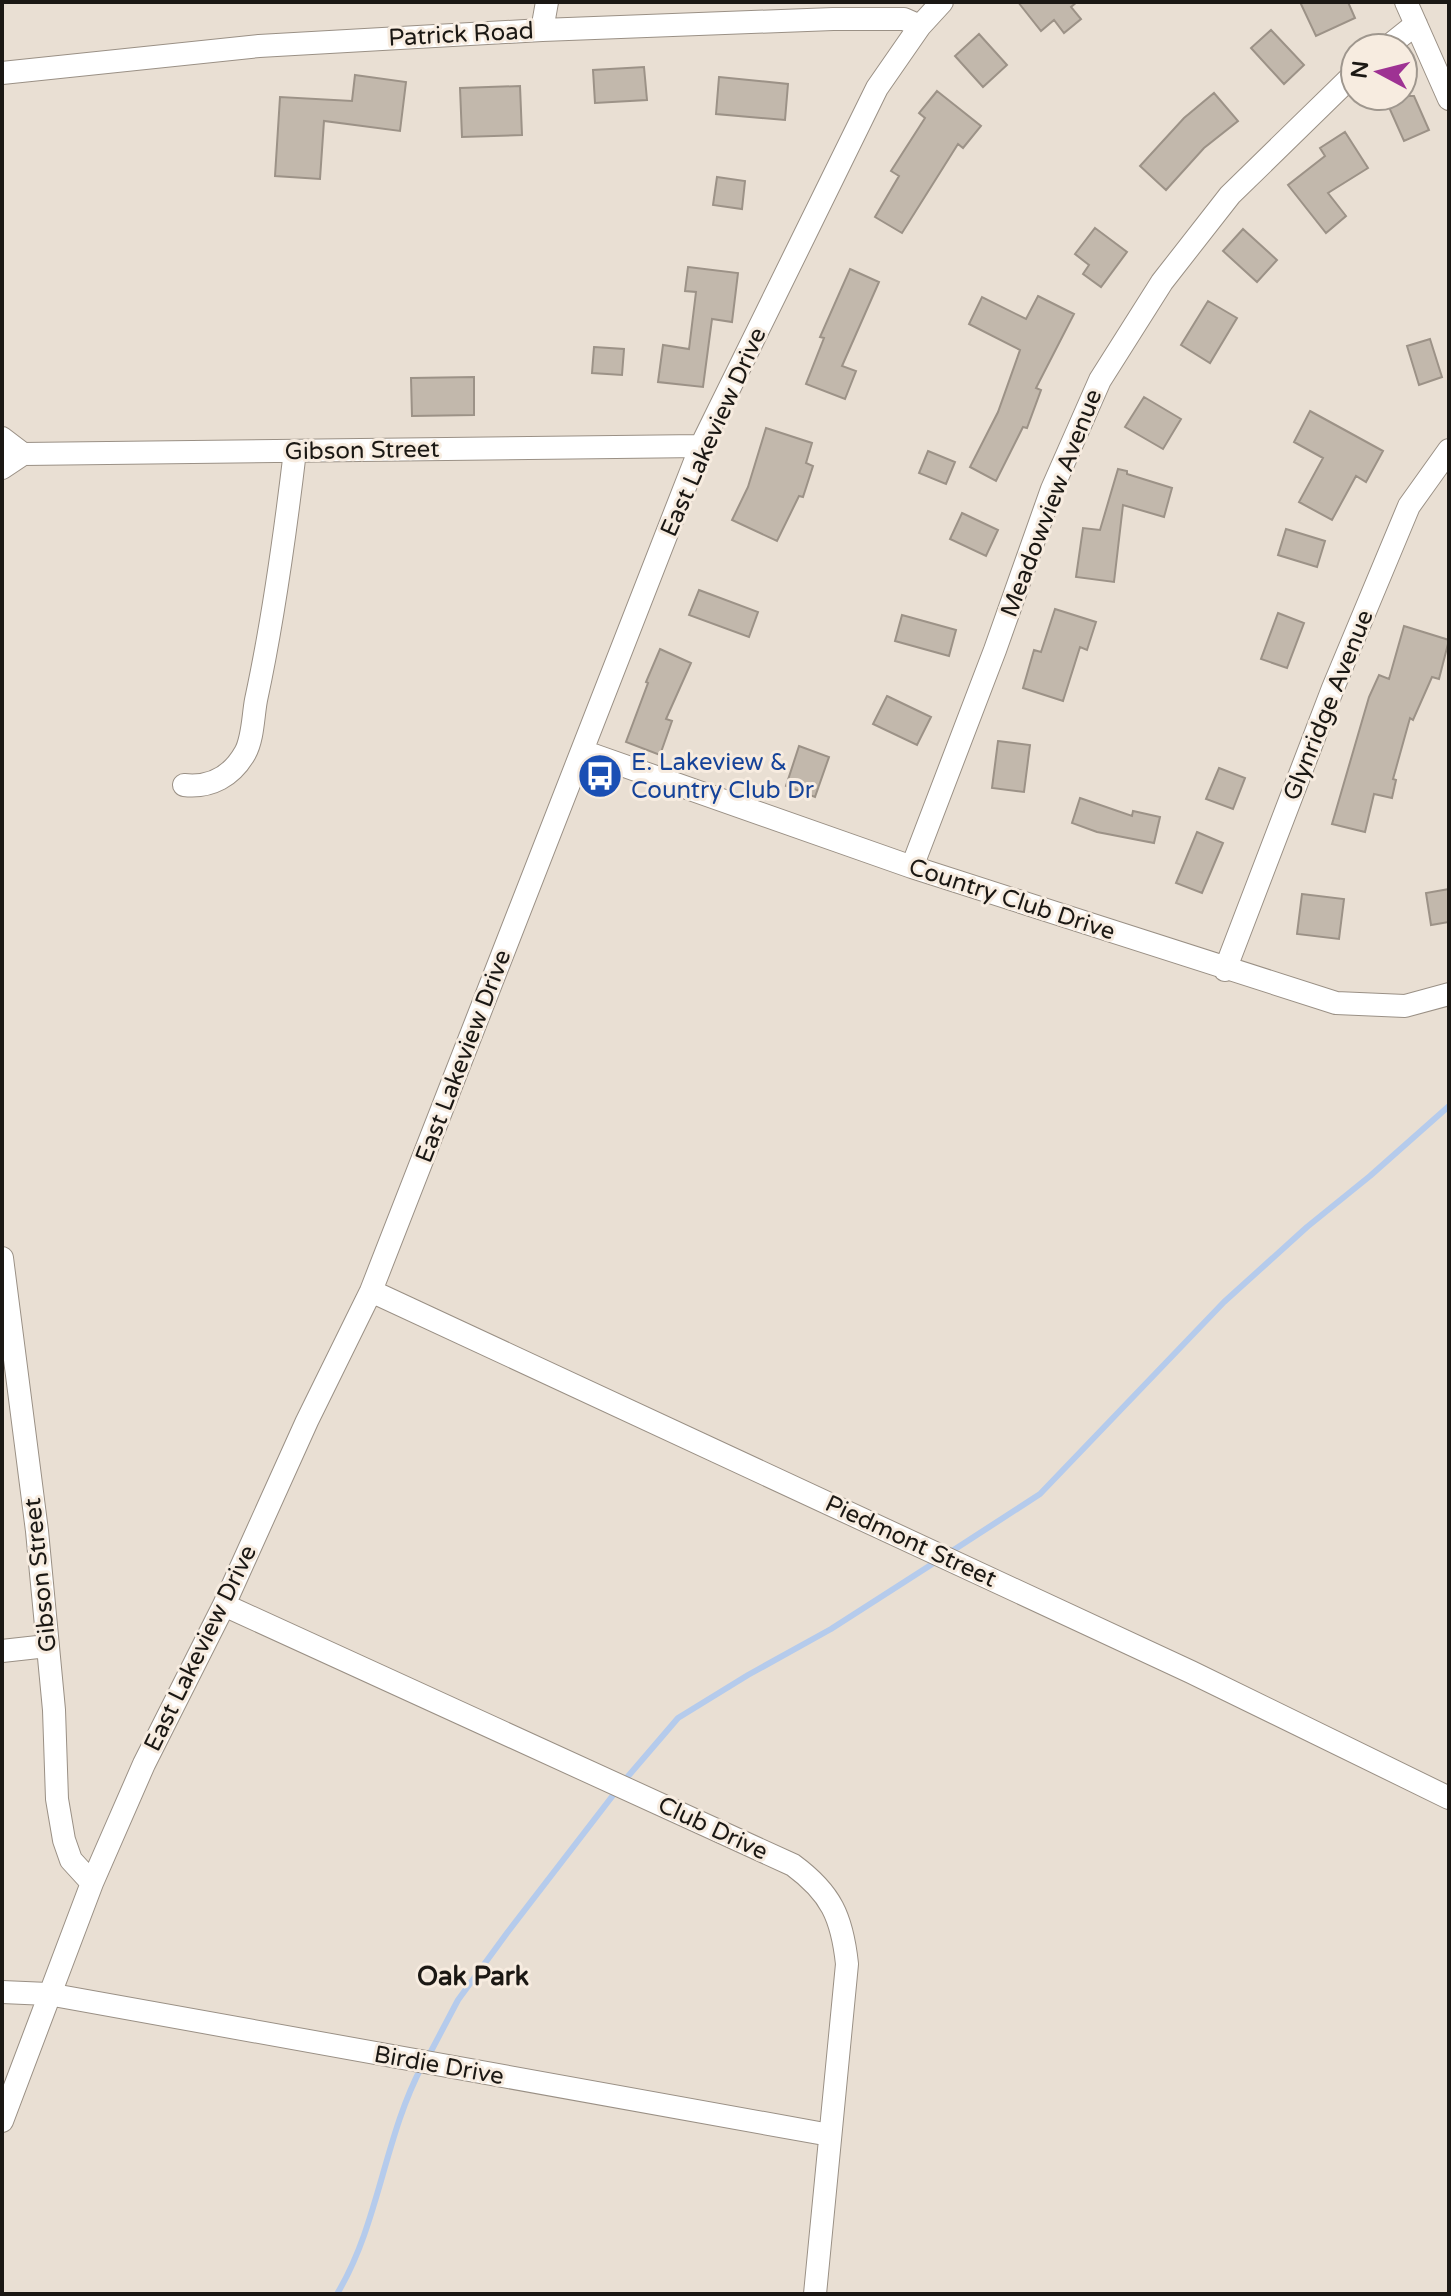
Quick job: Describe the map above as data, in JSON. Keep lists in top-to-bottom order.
{
  "streets": {
    "street": [
      "Patrick Road",
      "East Lakeview Drive",
      "Gibson Street",
      "Meadowview Avenue",
      "Glynridge Avenue",
      "Country Club Drive",
      "Piedmont Street",
      "Club Drive",
      "Birdie Drive"
    ]
  },
  "crossings": [
    ["Patrick Road", "East Lakeview Drive"],
    ["East Lakeview Drive", "Gibson Street"],
    ["East Lakeview Drive", "Country Club Drive"],
    ["East Lakeview Drive", "Piedmont Street"],
    ["East Lakeview Drive", "Club Drive"],
    ["East Lakeview Drive", "Birdie Drive"],
    ["Meadowview Avenue", "Country Club Drive"],
    ["Glynridge Avenue", "Country Club Drive"],
    ["Club Drive", "Birdie Drive"]
  ],
  "districts": ["Oak Park"],
  "places": {
    "bus stop": ["E. Lakeview & Country Club Dr"]
  },
  "north": "left"
}
